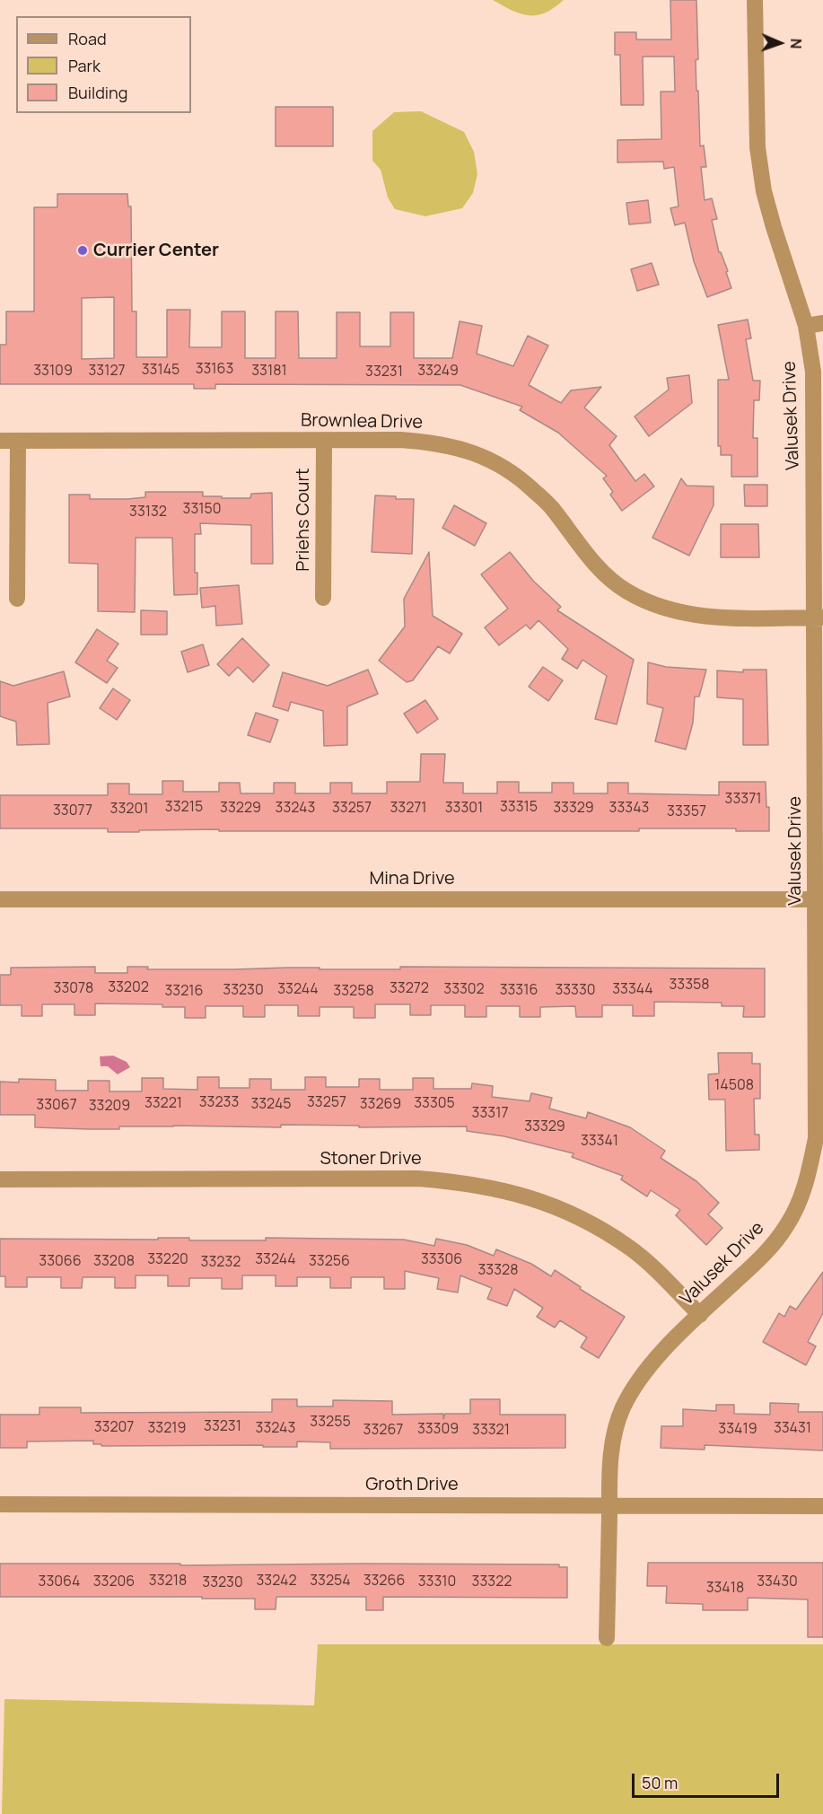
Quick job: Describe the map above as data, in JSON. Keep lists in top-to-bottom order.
{
  "streets": {
    "street": [
      "Valusek Drive",
      "Brownlea Drive",
      "Priehs Court",
      "Mina Drive",
      "Stoner Drive",
      "Groth Drive"
    ]
  },
  "crossings": [
    ["Valusek Drive", "Brownlea Drive"],
    ["Valusek Drive", "Mina Drive"],
    ["Valusek Drive", "Stoner Drive"],
    ["Valusek Drive", "Groth Drive"],
    ["Brownlea Drive", "Priehs Court"]
  ],
  "places": ["Currier Center"],
  "house_numbers": [
    "33163",
    "33145",
    "33109",
    "33127",
    "33181",
    "33249",
    "33231",
    "33150",
    "33132",
    "33371",
    "33215",
    "33315",
    "33229",
    "33243",
    "33257",
    "33271",
    "33301",
    "33329",
    "33343",
    "33201",
    "33077",
    "33357",
    "33358",
    "33202",
    "33078",
    "33272",
    "33244",
    "33302",
    "33344",
    "33230",
    "33316",
    "33330",
    "33216",
    "33258",
    "14508",
    "33233",
    "33257",
    "33221",
    "33305",
    "33245",
    "33269",
    "33067",
    "33209",
    "33317",
    "33329",
    "33341",
    "33220",
    "33244",
    "33306",
    "33066",
    "33208",
    "33256",
    "33232",
    "33328",
    "33255",
    "33231",
    "33207",
    "33219",
    "33243",
    "33431",
    "33309",
    "33419",
    "33267",
    "33321",
    "33218",
    "33242",
    "33254",
    "33266",
    "33064",
    "33206",
    "33310",
    "33322",
    "33430",
    "33230",
    "33418"
  ],
  "legend": ["Road", "Park", "Building"],
  "scale_bar": "50 m",
  "north": "right"
}
